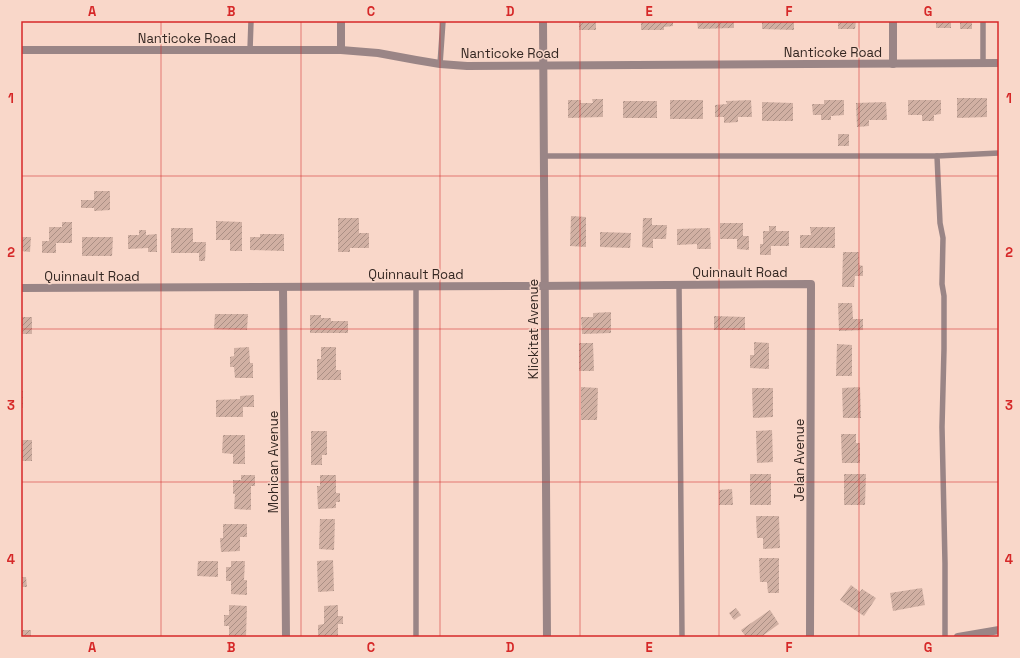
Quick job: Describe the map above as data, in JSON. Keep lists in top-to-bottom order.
{
  "streets": {
    "street": [
      "Nanticoke Road",
      "Quinnault Road",
      "Klickitat Avenue",
      "Jelan Avenue",
      "Mohican Avenue"
    ]
  },
  "crossings": [
    ["Nanticoke Road", "Klickitat Avenue"],
    ["Quinnault Road", "Klickitat Avenue"],
    ["Quinnault Road", "Jelan Avenue"],
    ["Quinnault Road", "Mohican Avenue"]
  ],
  "grid": {
    "columns": [
      "A",
      "B",
      "C",
      "D",
      "E",
      "F",
      "G"
    ],
    "rows": [
      "1",
      "2",
      "3",
      "4"
    ]
  }
}
